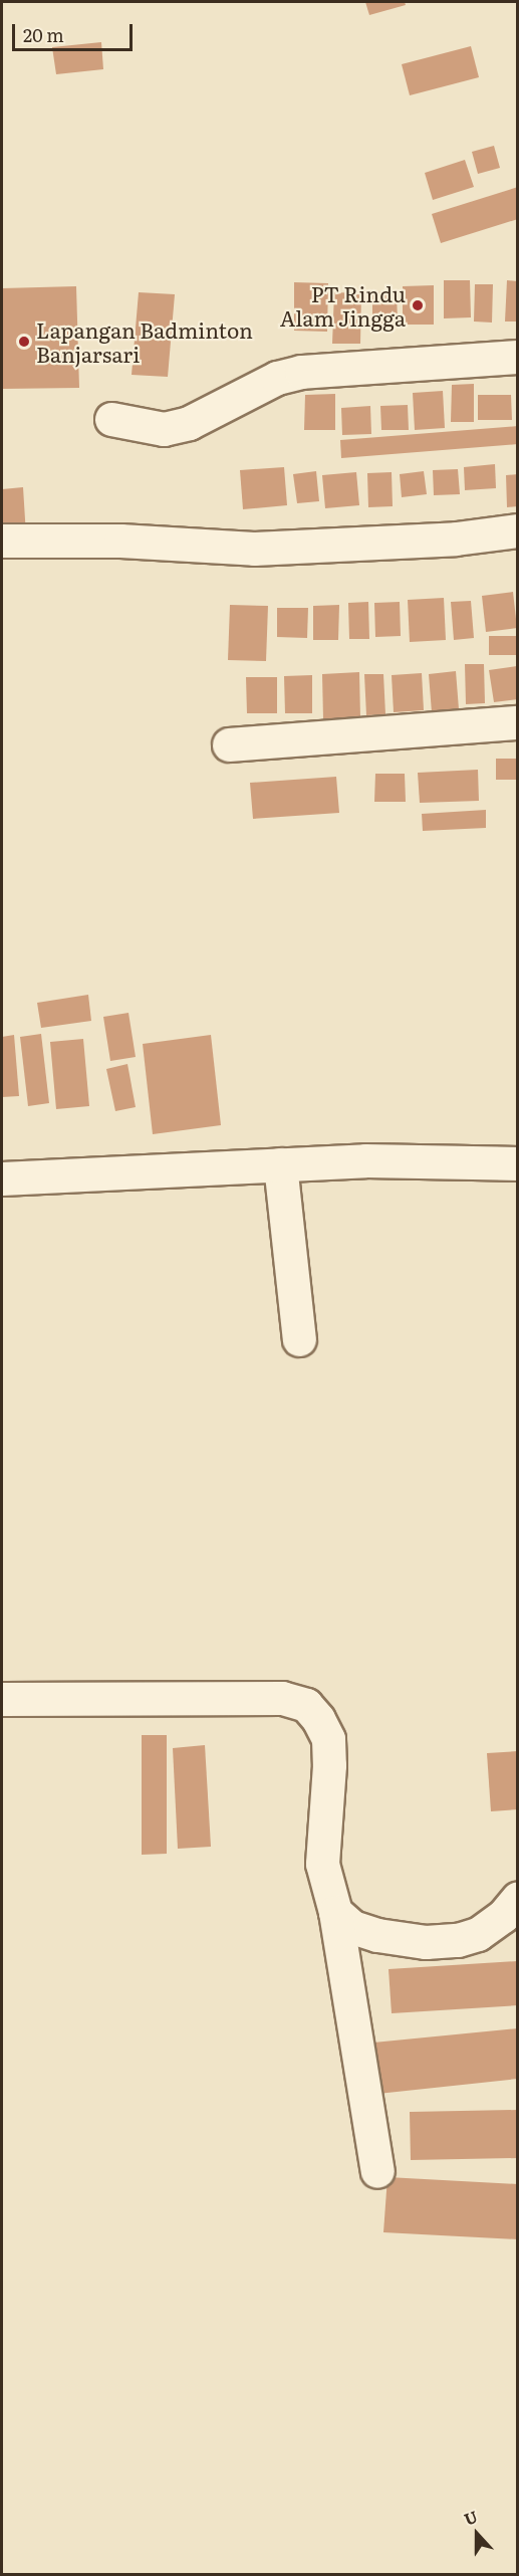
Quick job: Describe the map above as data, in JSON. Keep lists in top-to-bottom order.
{
  "places": ["PT Rindu Alam Jingga", "Lapangan Badminton Banjarsari"],
  "scale_bar": "20 m",
  "north": "top"
}
